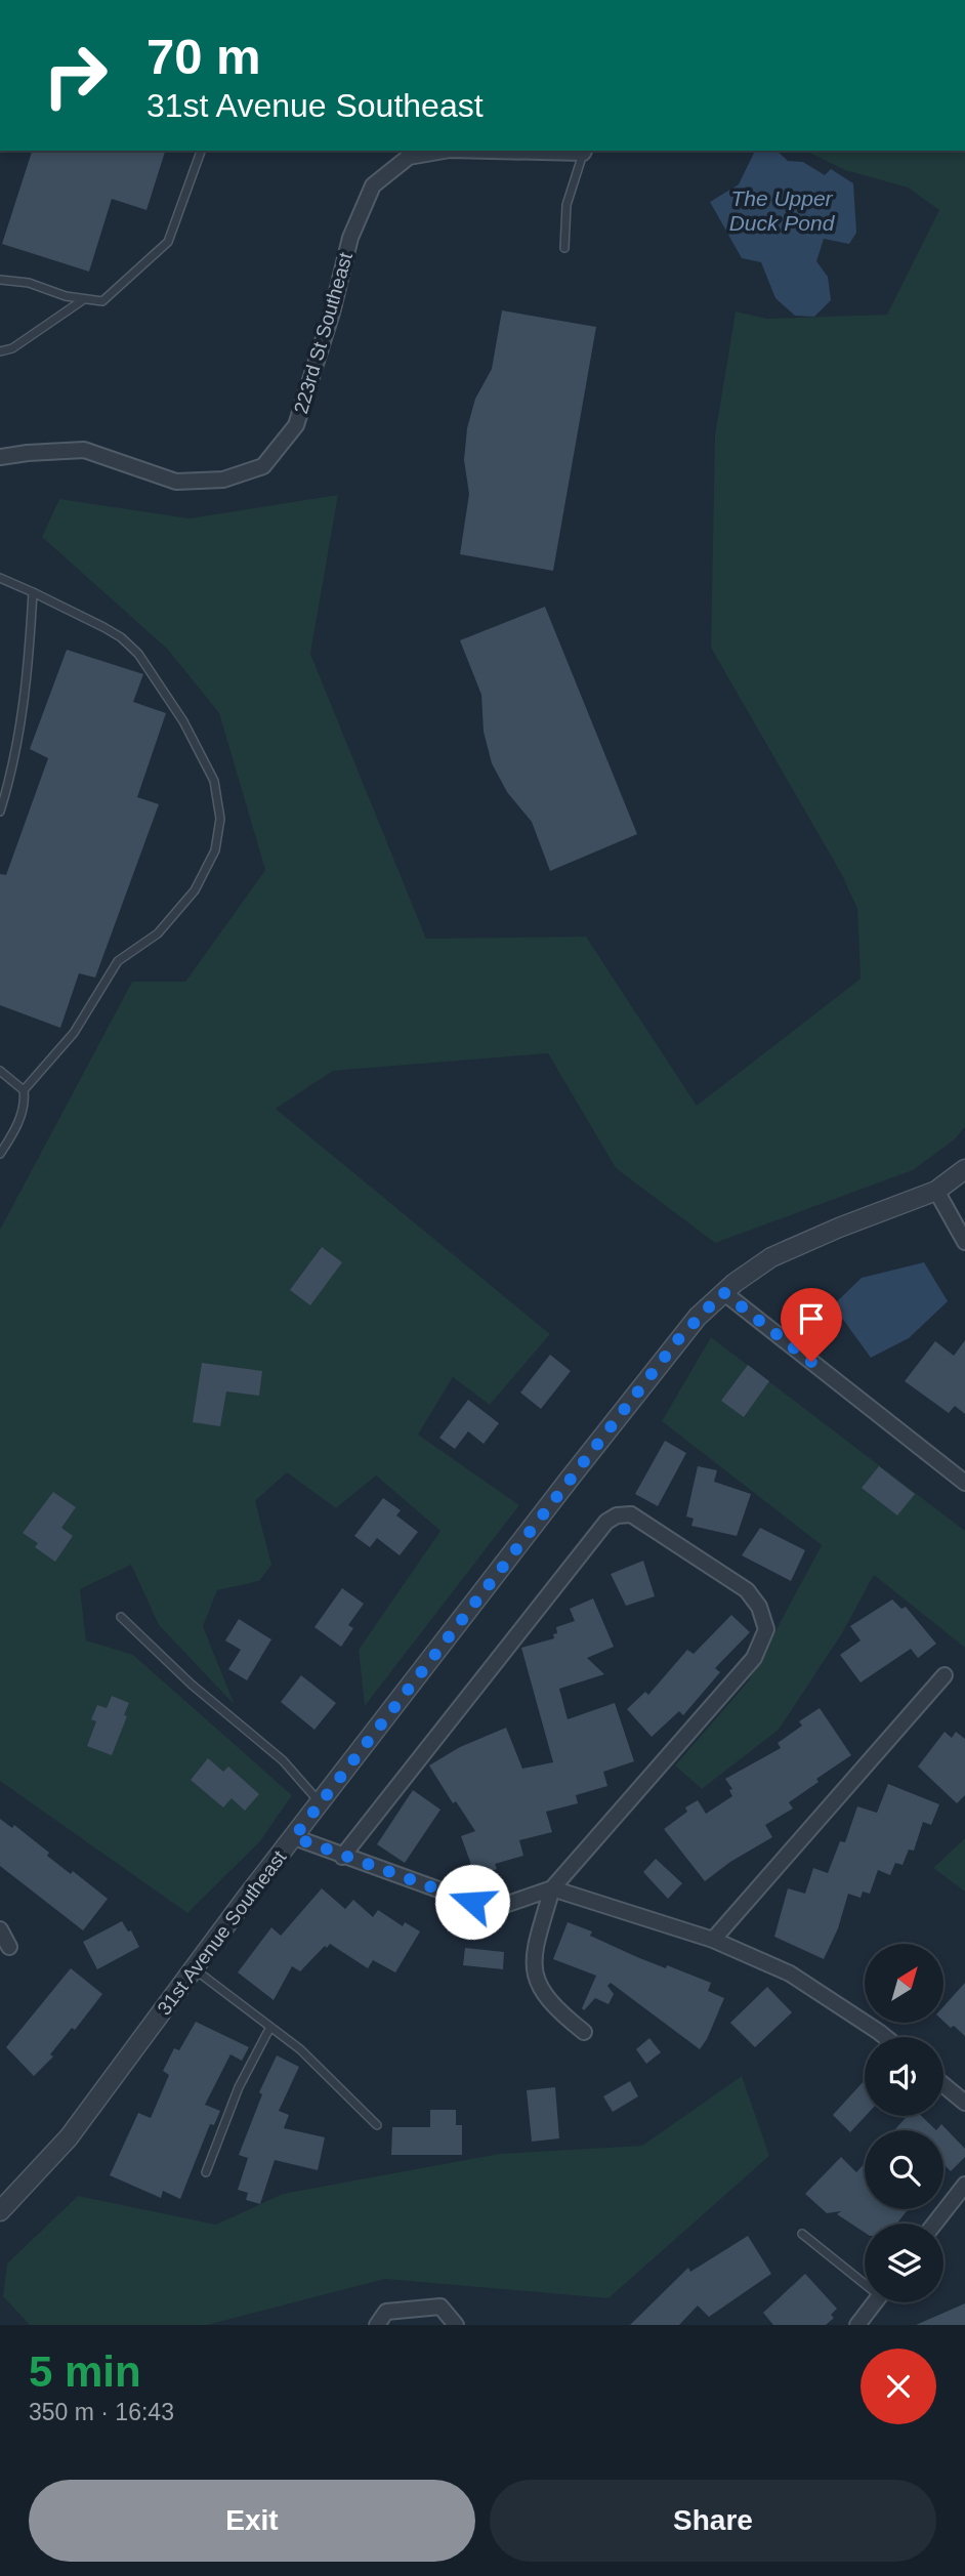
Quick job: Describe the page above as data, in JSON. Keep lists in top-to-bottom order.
{
  "streets": {
    "street": ["223rd St Southeast", "31st Avenue Southeast"]
  },
  "water": ["The Upper Duck Pond"],
  "north": "top right",
  "page": {
    "turn": ["70 m", "31st Avenue Southeast"],
    "heading": ["5 min", "350 m · 16:43"],
    "buttons": ["Exit", "Share"]
  }
}
